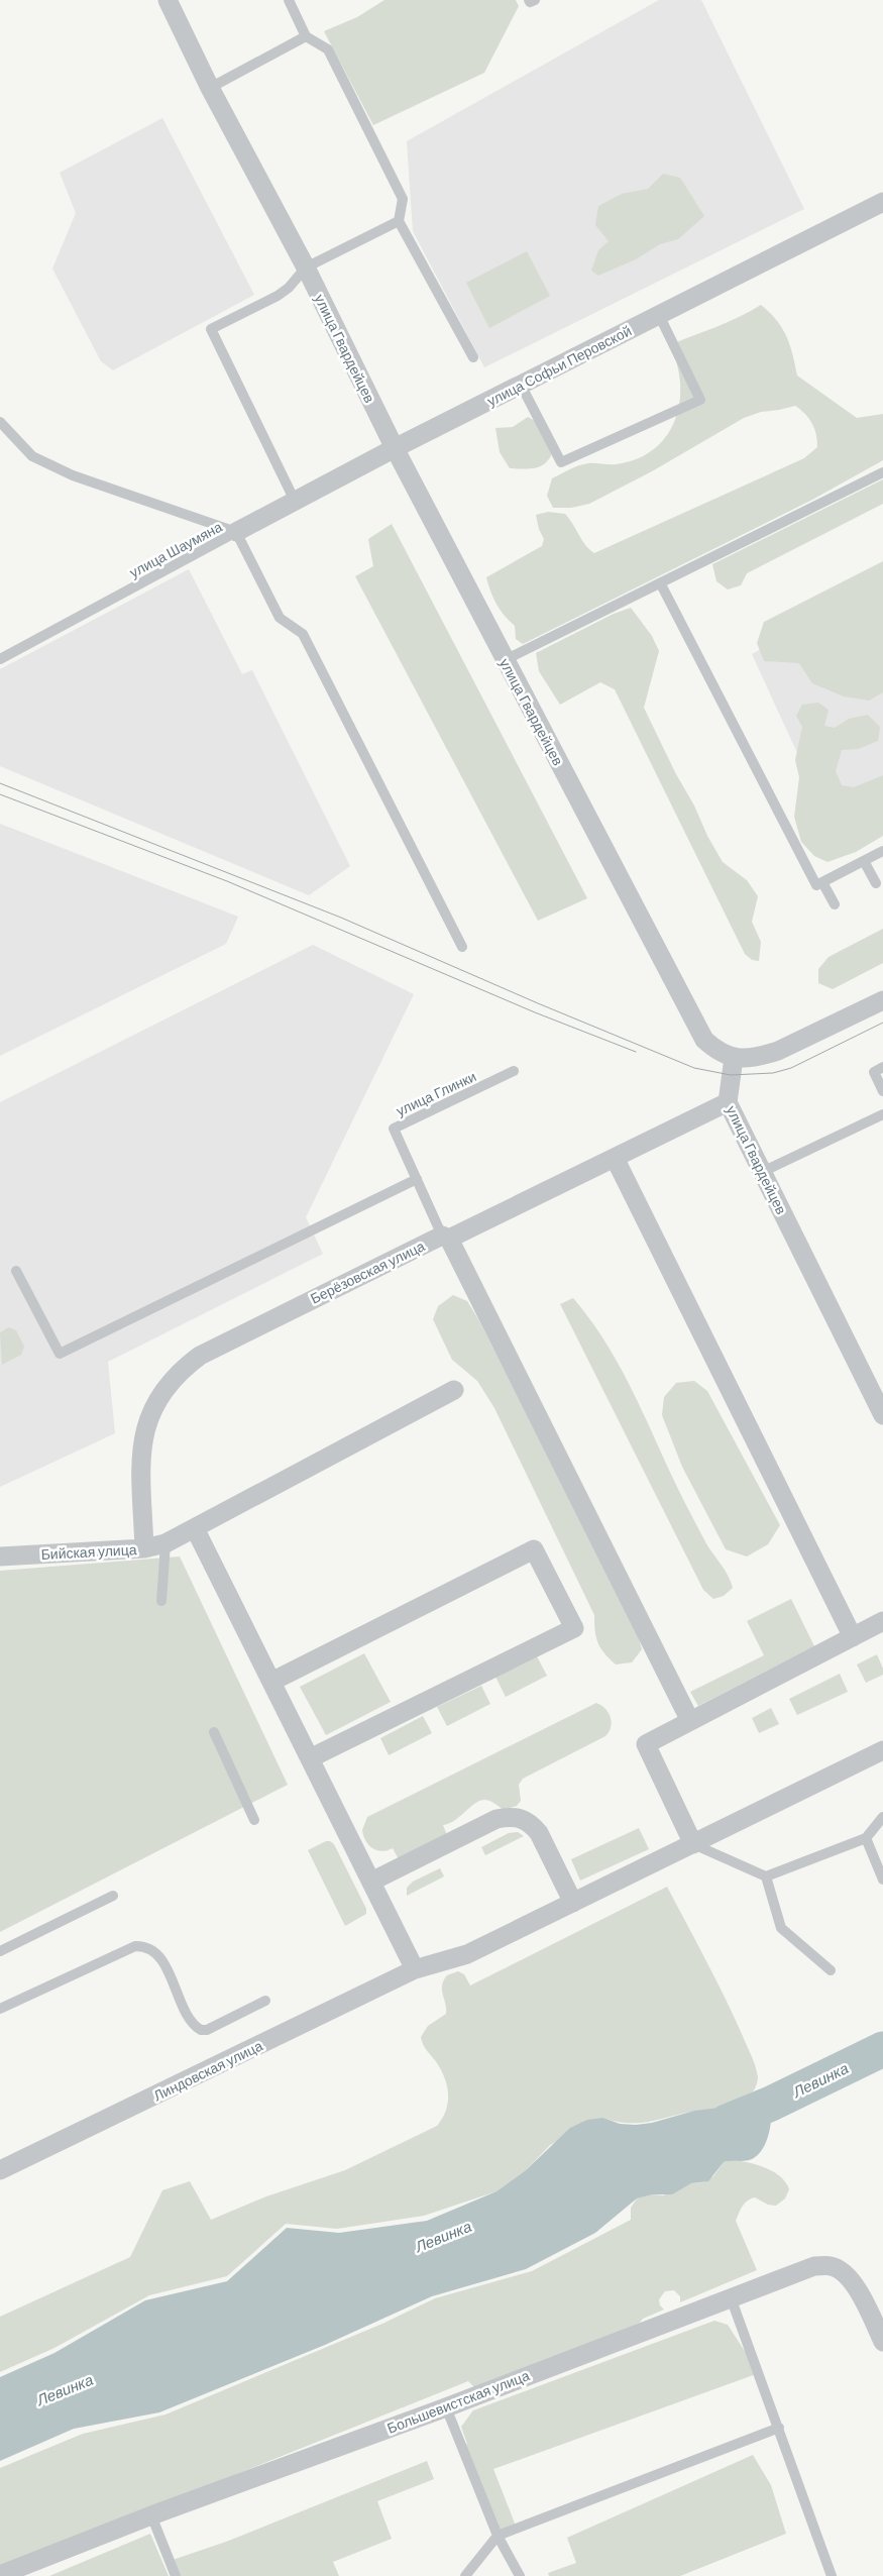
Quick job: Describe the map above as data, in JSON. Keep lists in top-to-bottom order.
{
  "streets": {
    "street": [
      "улица Гвардейцев",
      "улица Софьи Перовской",
      "Берёзовская улица",
      "Бийская улица",
      "Линдовская улица",
      "Большевистская улица"
    ],
    "lane": ["улица Шаумяна", "улица Глинки"]
  },
  "crossings": [
    ["улица Гвардейцев", "улица Софьи Перовской"],
    ["улица Гвардейцев", "Берёзовская улица"],
    ["улица Софьи Перовской", "улица Шаумяна"],
    ["улица Глинки", "Берёзовская улица"],
    ["Берёзовская улица", "Бийская улица"]
  ],
  "water": ["Левинка"]
}
